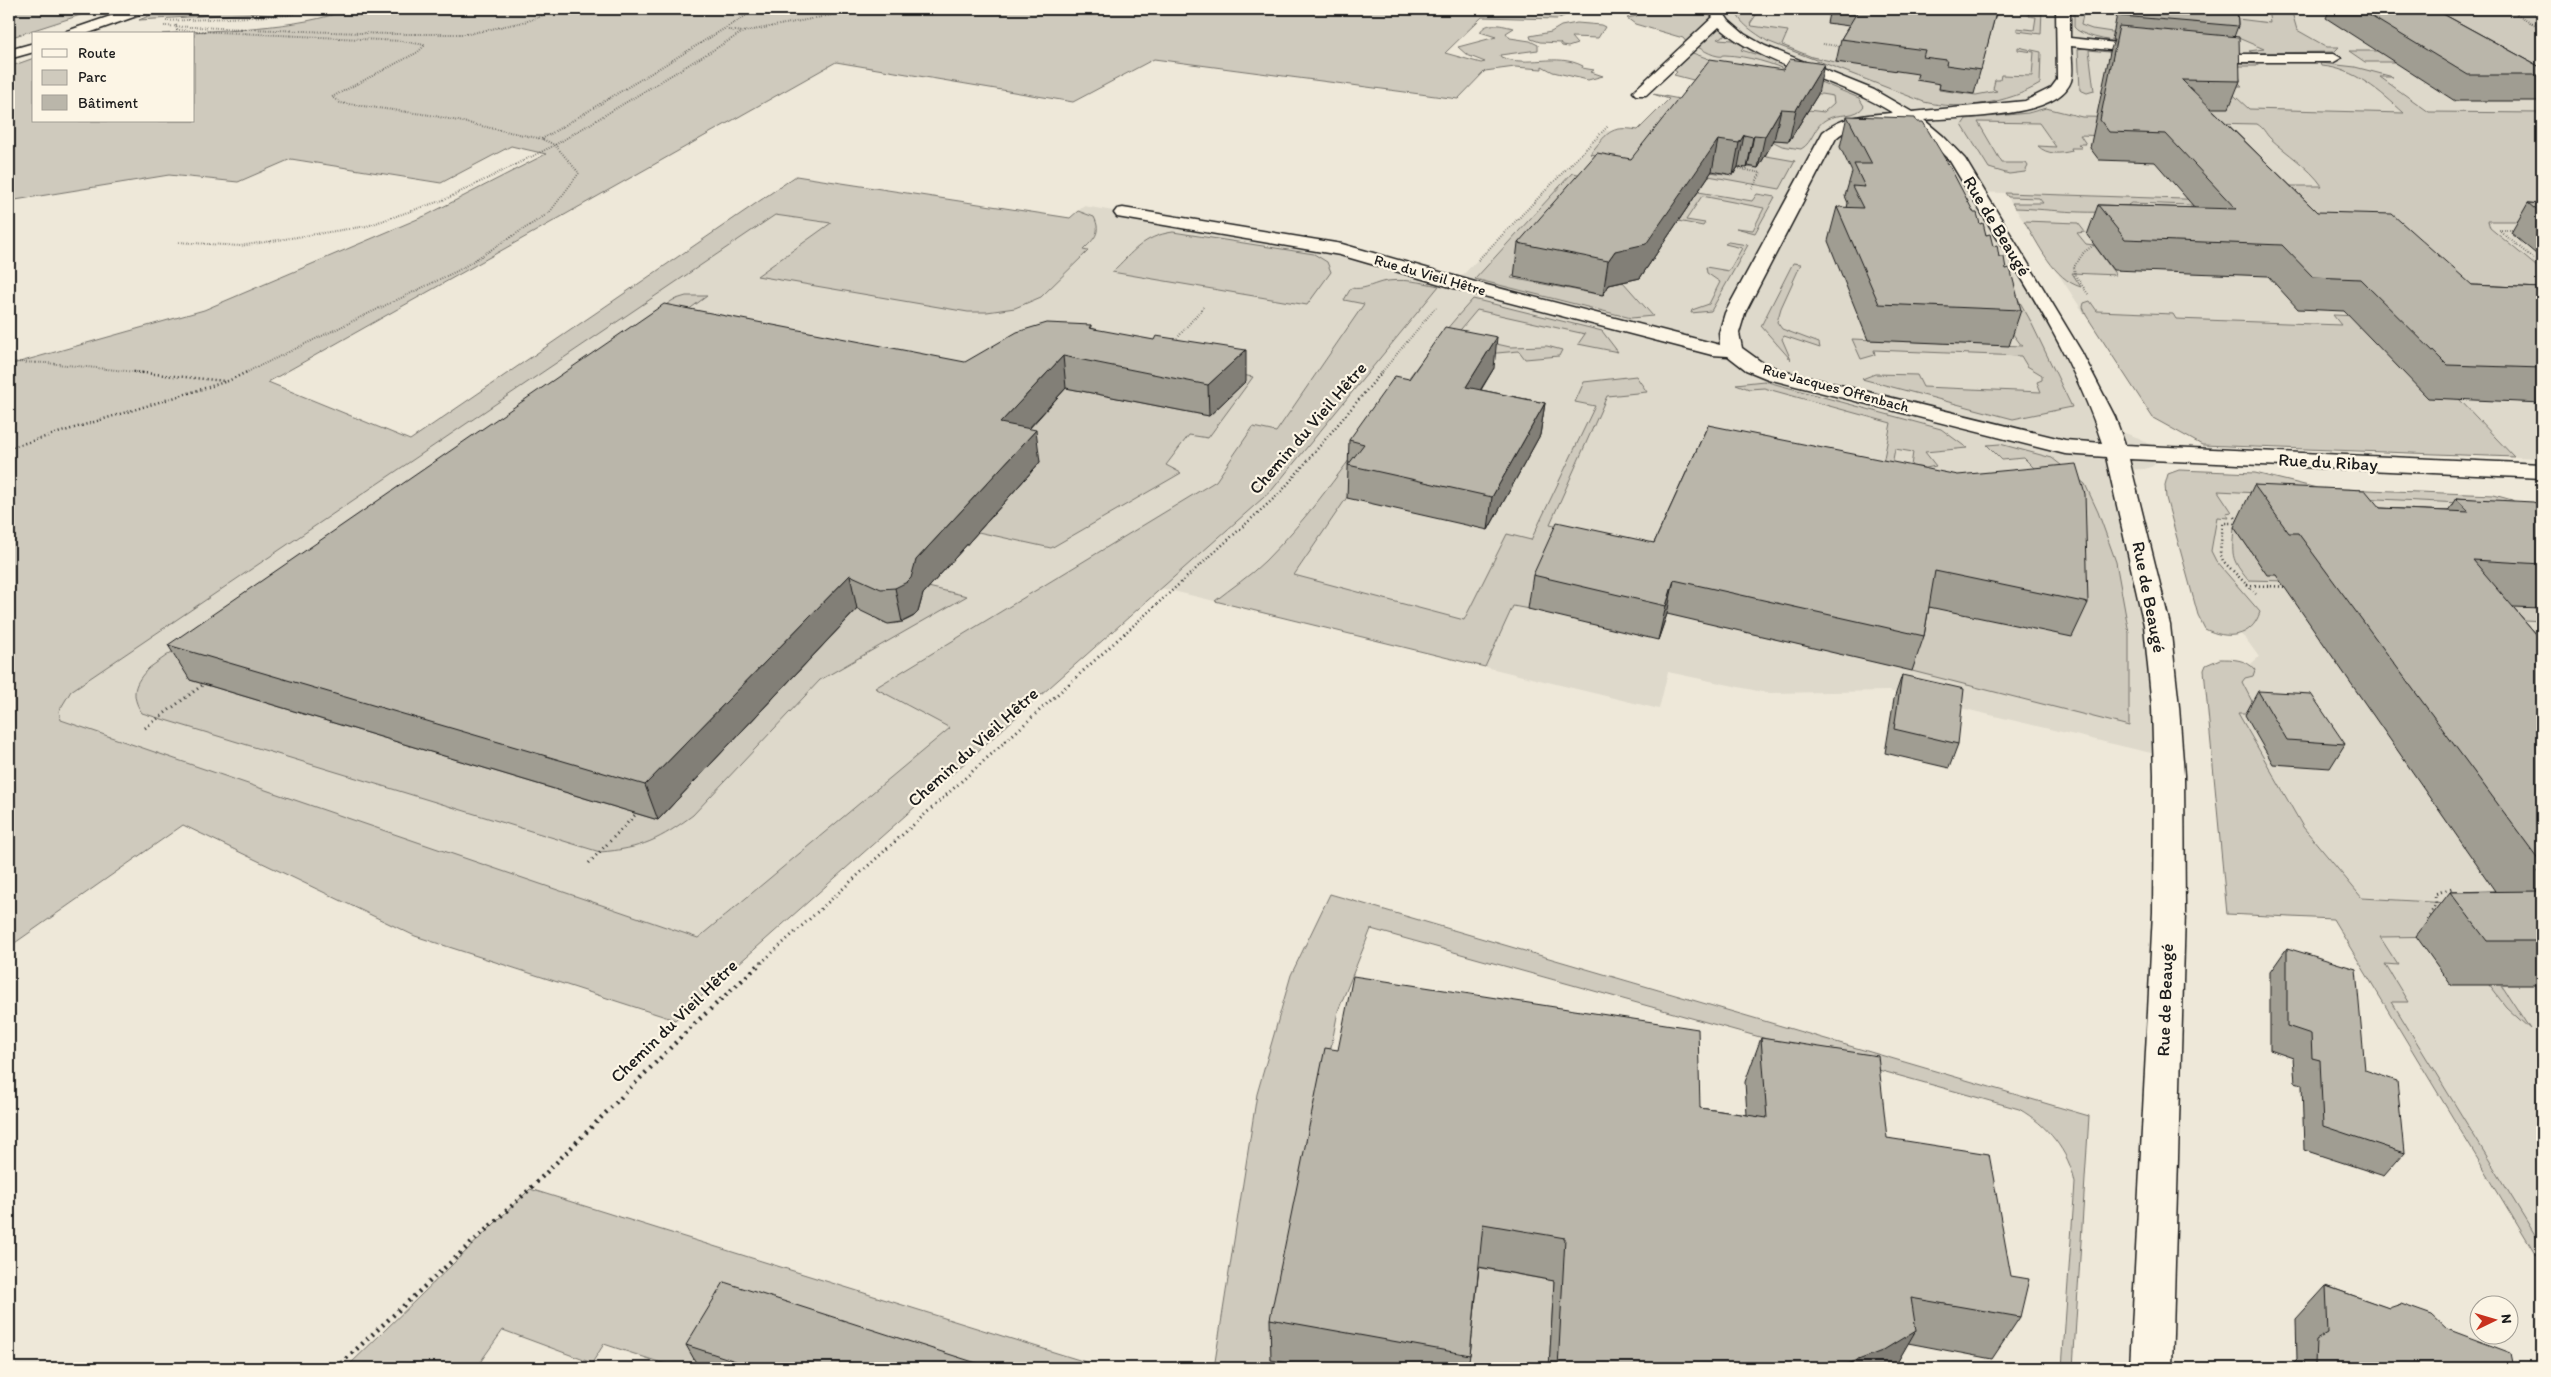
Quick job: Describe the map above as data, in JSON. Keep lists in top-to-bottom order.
{
  "streets": {
    "street": [
      "Rue de Beaugé",
      "Rue du Vieil Hêtre",
      "Rue Jacques Offenbach",
      "Rue du Ribay"
    ],
    "path": ["Chemin du Vieil Hêtre"]
  },
  "crossings": [
    ["Rue de Beaugé", "Rue Jacques Offenbach"],
    ["Rue de Beaugé", "Rue du Ribay"],
    ["Rue du Vieil Hêtre", "Rue Jacques Offenbach"],
    ["Rue du Vieil Hêtre", "Chemin du Vieil Hêtre"],
    ["Rue Jacques Offenbach", "Rue du Ribay"]
  ],
  "legend": ["Route", "Parc", "Bâtiment"],
  "north": "right"
}
